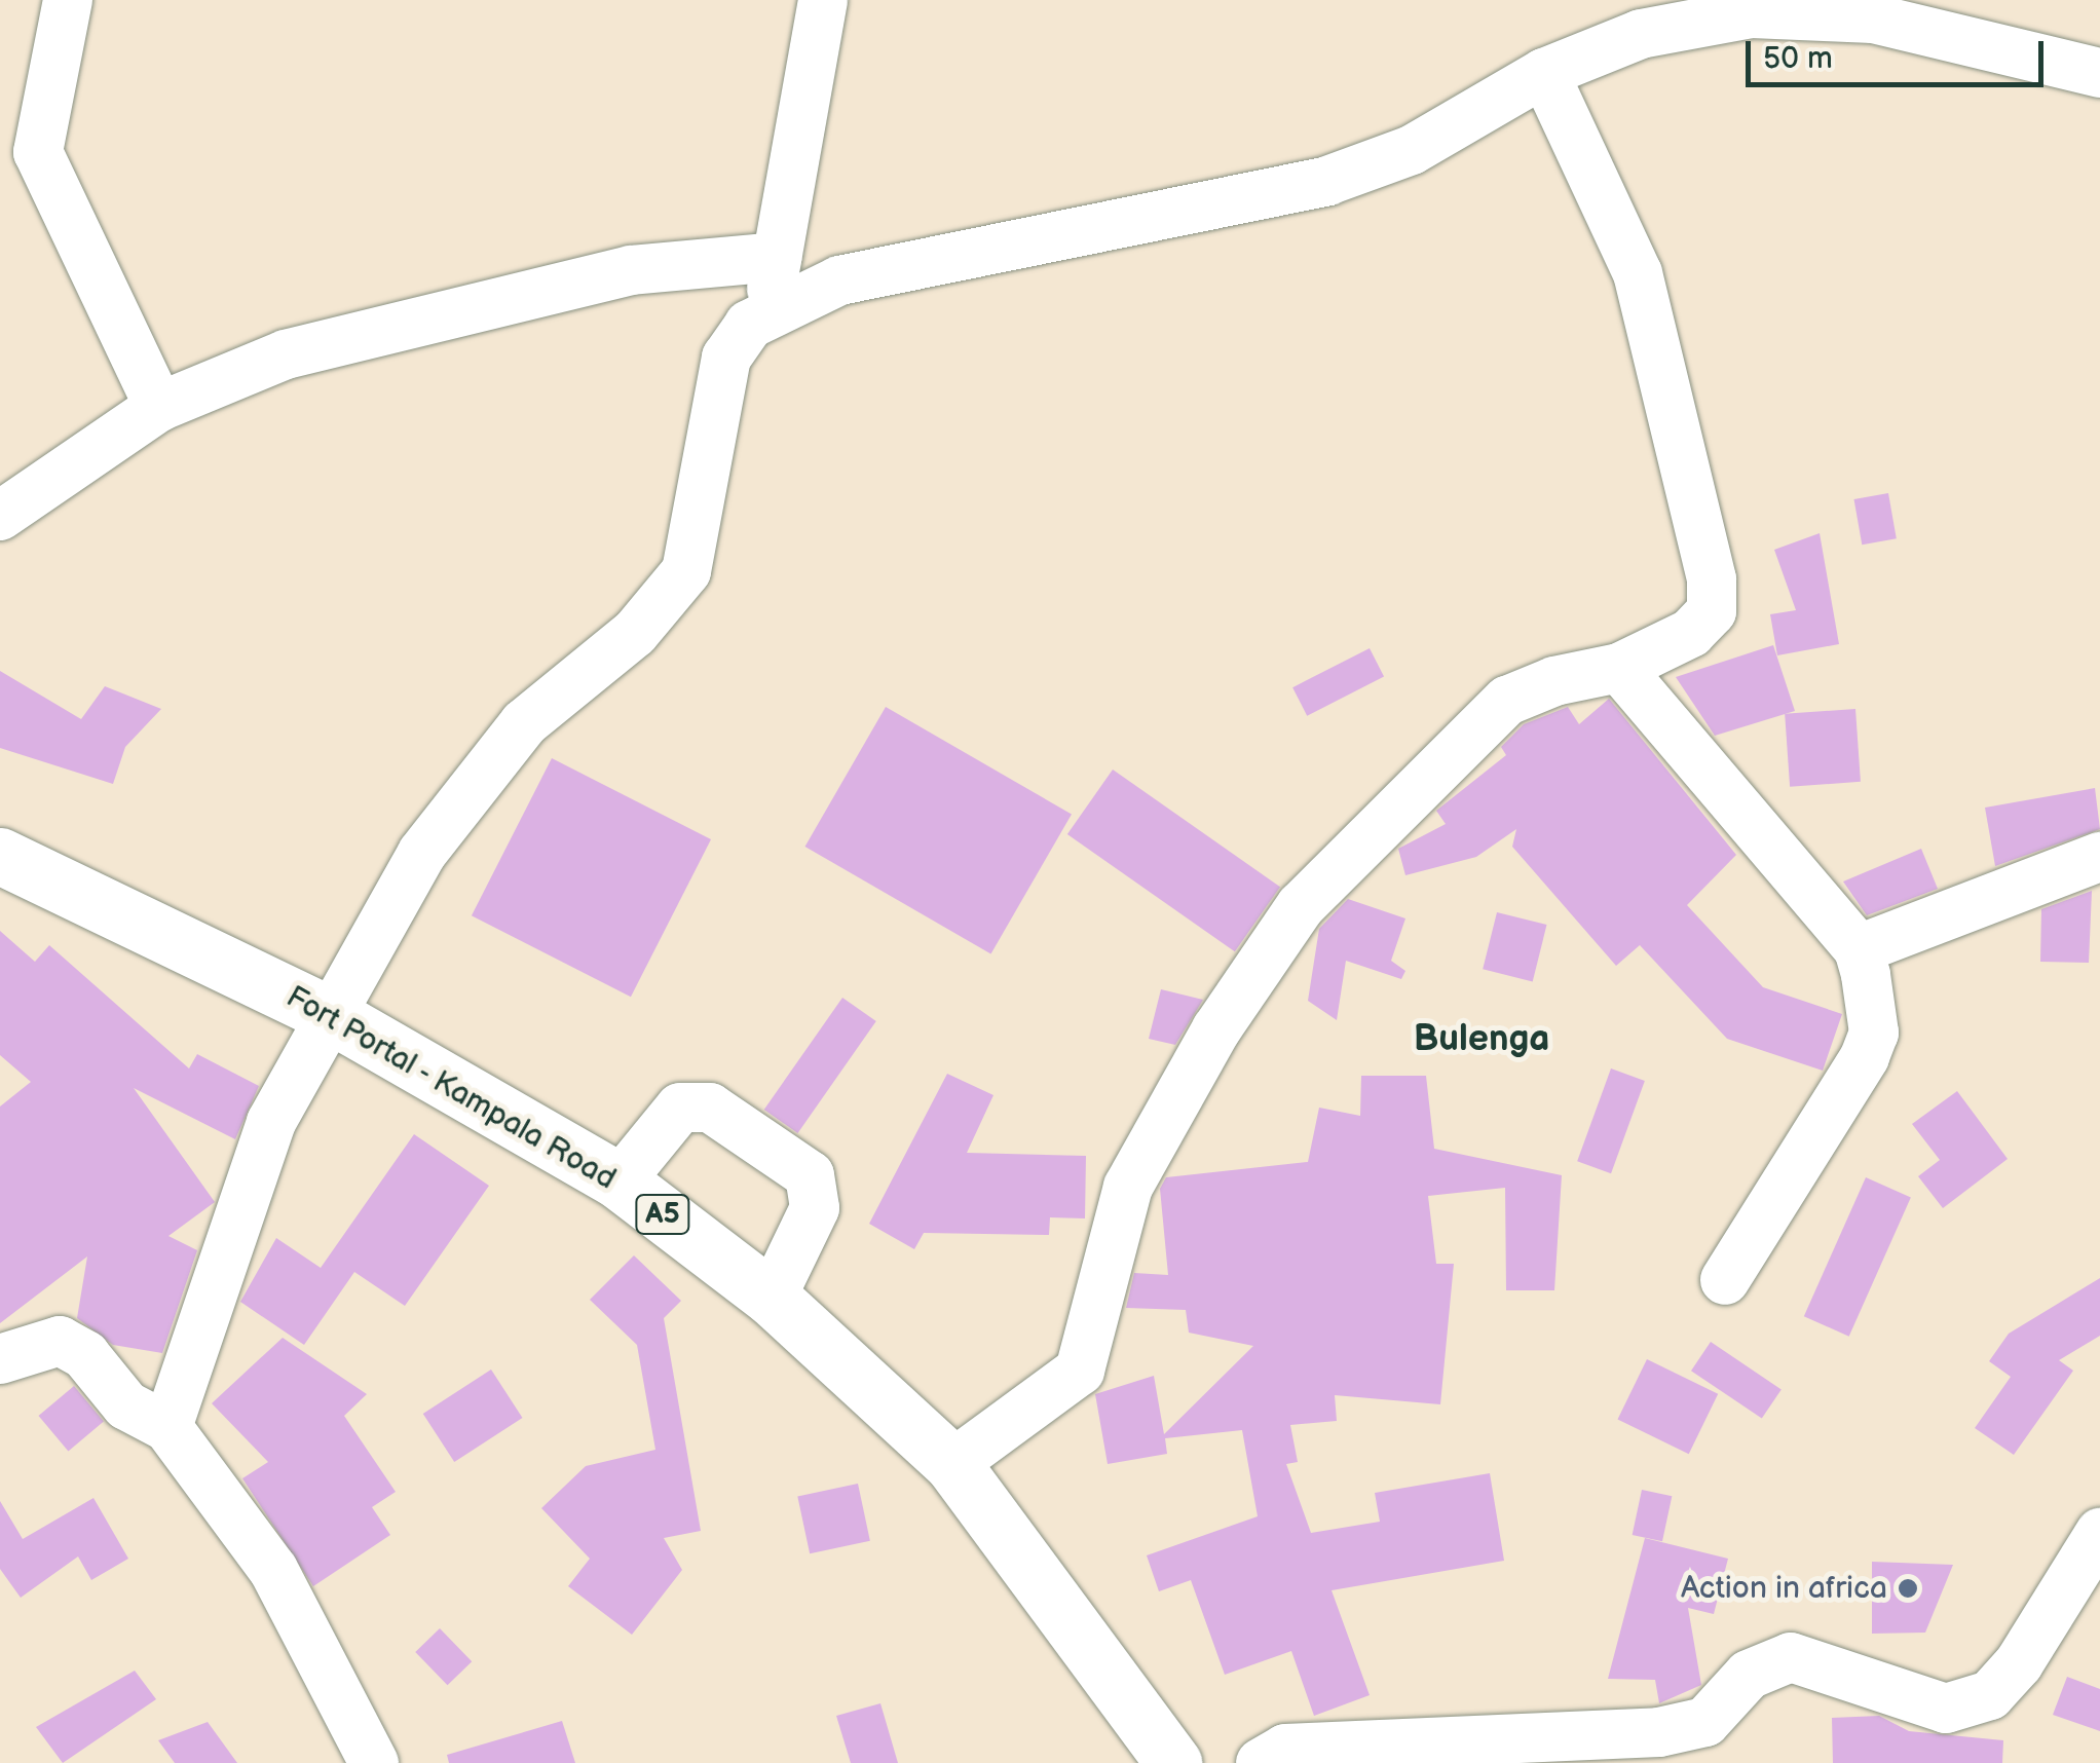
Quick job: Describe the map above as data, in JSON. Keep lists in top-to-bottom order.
{
  "streets": {
    "main road": ["Fort Portal - Kampala Road", "A5"]
  },
  "districts": ["Bulenga"],
  "places": ["Action in africa"],
  "scale_bar": "50 m"
}
